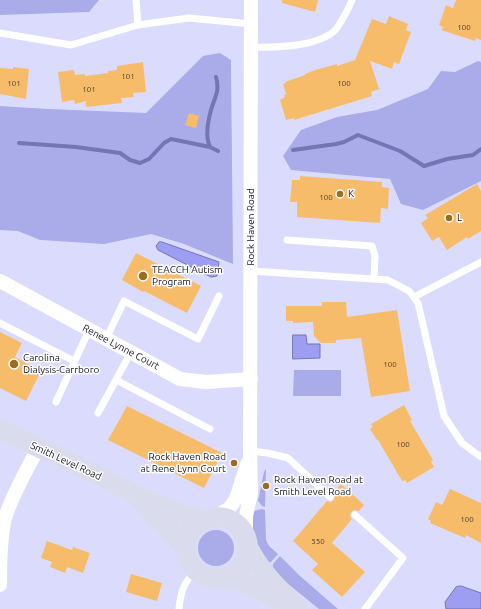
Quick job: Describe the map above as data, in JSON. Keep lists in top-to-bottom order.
{
  "streets": {
    "main road": ["Smith Level Road"],
    "street": ["Rock Haven Road", "Renee Lynne Court"]
  },
  "crossings": [
    ["Rock Haven Road", "Renee Lynne Court"],
    ["Rock Haven Road", "Smith Level Road"]
  ],
  "places": [
    "K",
    "L",
    "TEACCH Autism Program",
    "Carolina Dialysis-Carrboro",
    "Rock Haven Road at Rene Lynn Court",
    "Rock Haven Road at Smith Level Road"
  ],
  "house_numbers": [
    "100",
    "101",
    "101",
    "100",
    "101",
    "100",
    "100",
    "100",
    "100",
    "550"
  ]
}
